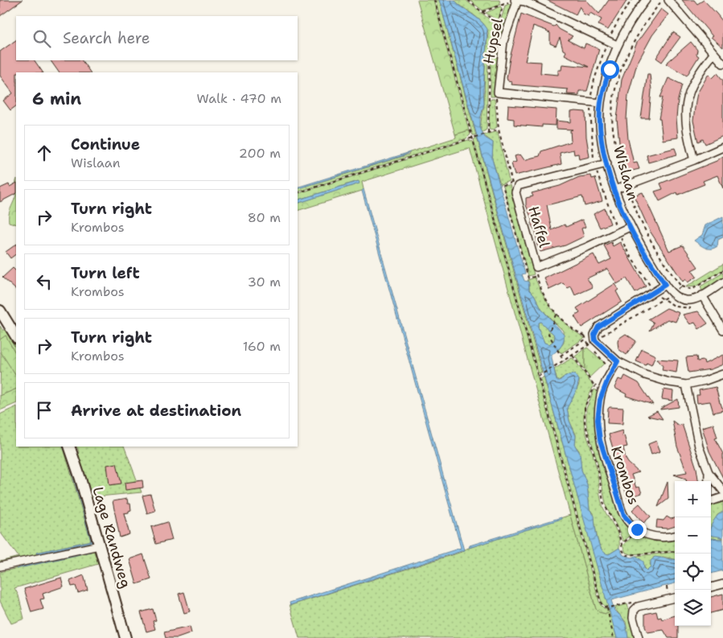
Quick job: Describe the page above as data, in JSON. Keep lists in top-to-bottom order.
{
  "streets": {
    "street": [
      "Hupsel",
      "Wislaan",
      "Haffel",
      "Krombos",
      "Lage Randweg"
    ]
  },
  "crossings": [
    ["Wislaan", "Haffel"]
  ],
  "page": {
    "search": "Search here",
    "heading": ["6 min", "Walk · 470 m"],
    "list": [
      ["Continue", "Wislaan", "200 m"],
      ["Turn right", "Krombos", "80 m"],
      ["Turn left", "Krombos", "30 m"],
      ["Turn right", "Krombos", "160 m"],
      "Arrive at destination"
    ],
    "map_buttons": ["+", "−"]
  }
}
